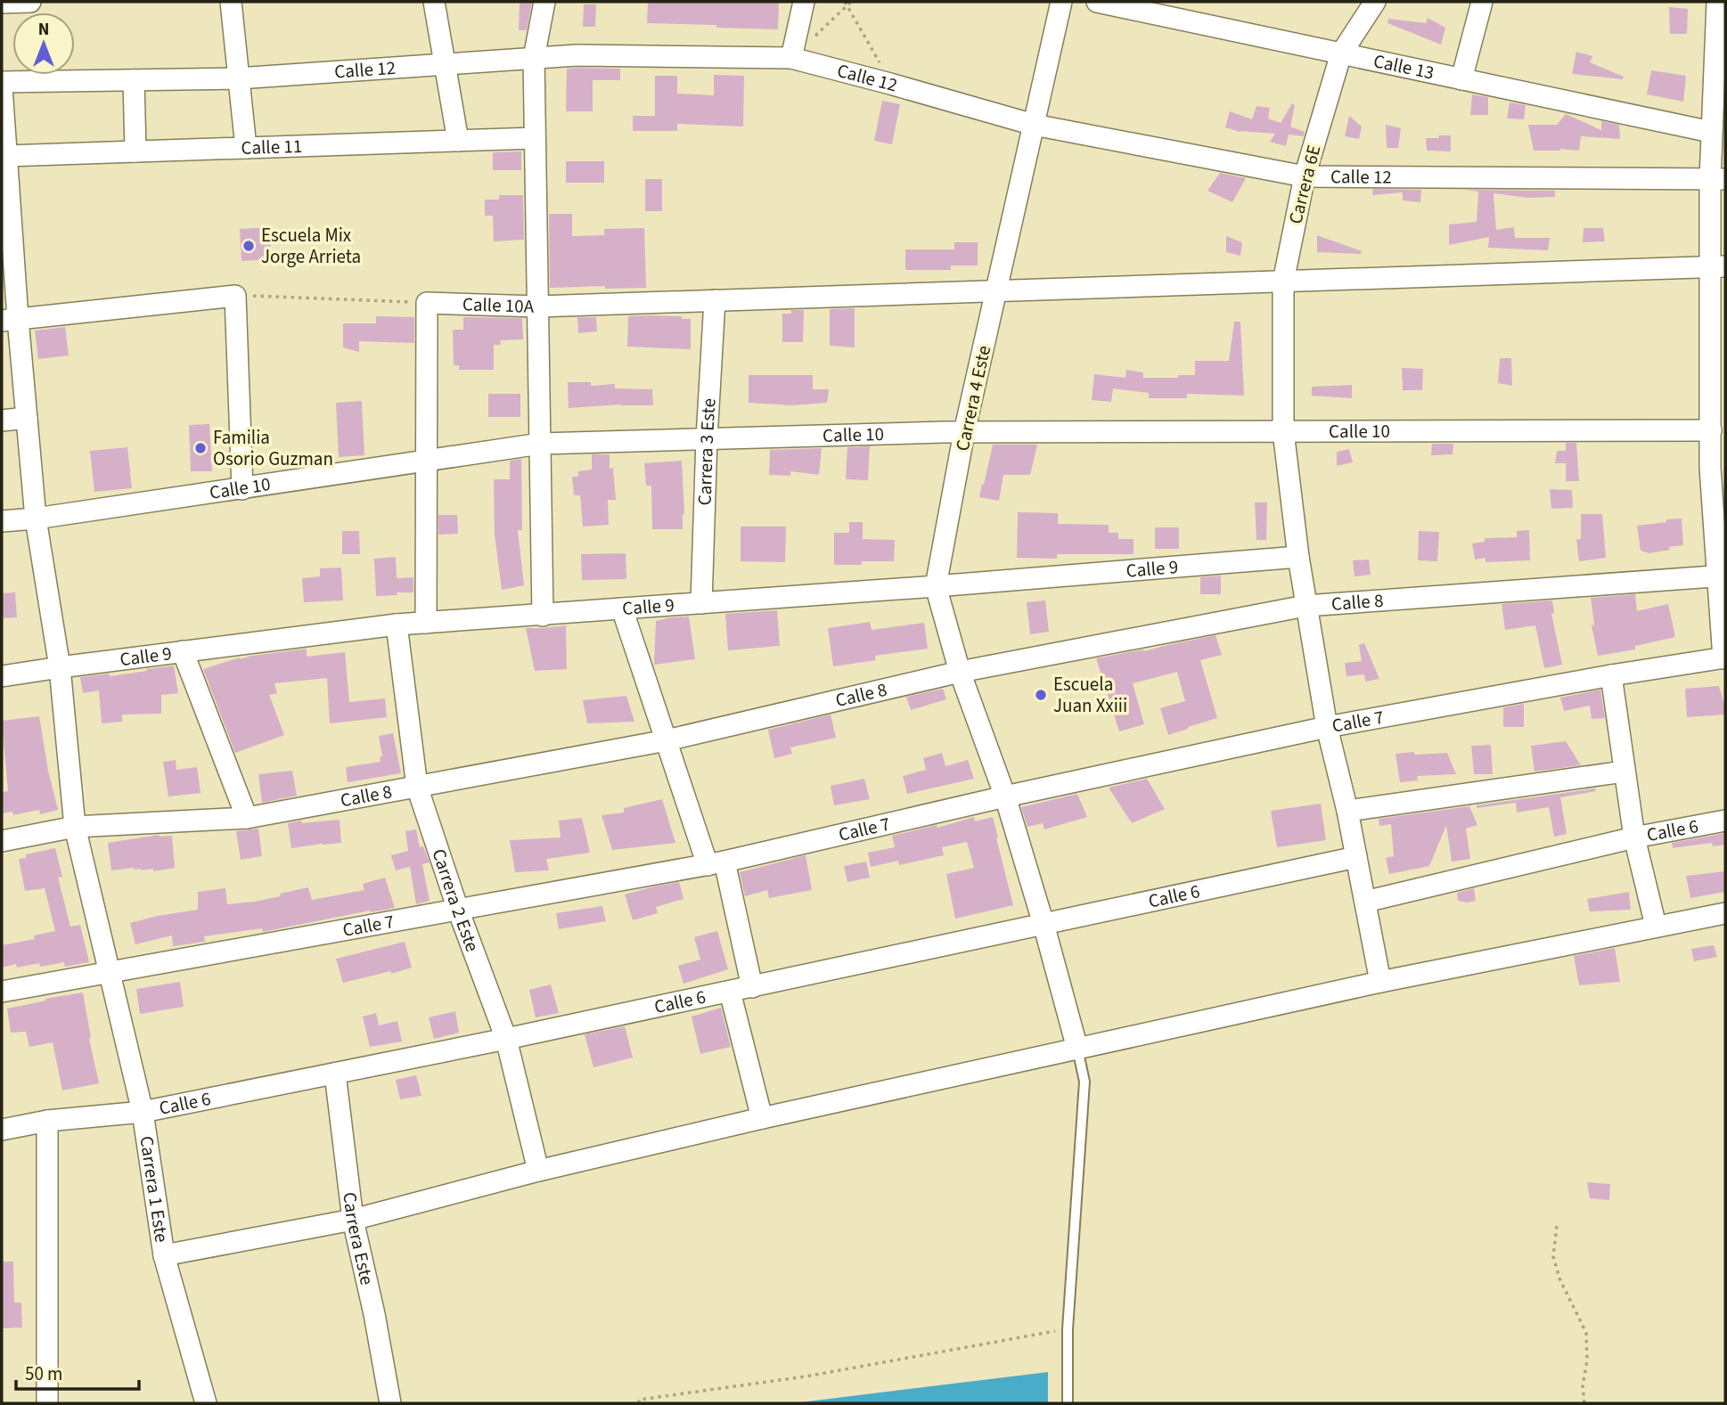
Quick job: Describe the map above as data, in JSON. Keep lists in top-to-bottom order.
{
  "streets": {
    "street": [
      "Calle 13",
      "Calle 12",
      "Calle 11",
      "Carrera 6E",
      "Calle 10A",
      "Carrera 4 Este",
      "Calle 10",
      "Carrera 3 Este",
      "Calle 9",
      "Calle 8",
      "Calle 7",
      "Calle 6",
      "Carrera 2 Este",
      "Carrera 1 Este",
      "Carrera Este"
    ]
  },
  "crossings": [
    ["Calle 13", "Carrera 6E"],
    ["Calle 12", "Carrera 6E"],
    ["Calle 12", "Carrera 4 Este"],
    ["Calle 11", "Carrera 1 Este"],
    ["Carrera 6E", "Calle 10A"],
    ["Carrera 6E", "Calle 10"],
    ["Carrera 6E", "Calle 9"],
    ["Carrera 6E", "Calle 8"],
    ["Carrera 6E", "Calle 7"],
    ["Carrera 6E", "Calle 6"],
    ["Calle 10A", "Carrera 4 Este"],
    ["Calle 10A", "Carrera 3 Este"],
    ["Carrera 4 Este", "Calle 10"],
    ["Carrera 4 Este", "Calle 9"],
    ["Carrera 4 Este", "Calle 8"],
    ["Carrera 4 Este", "Calle 7"],
    ["Carrera 4 Este", "Calle 6"],
    ["Calle 10", "Carrera 3 Este"],
    ["Calle 10", "Carrera 1 Este"],
    ["Carrera 3 Este", "Calle 9"],
    ["Calle 9", "Carrera 2 Este"],
    ["Calle 9", "Carrera 1 Este"],
    ["Calle 8", "Carrera 2 Este"],
    ["Calle 8", "Carrera 1 Este"],
    ["Calle 7", "Carrera 2 Este"],
    ["Calle 7", "Carrera 1 Este"],
    ["Calle 6", "Carrera 2 Este"],
    ["Calle 6", "Carrera 1 Este"],
    ["Calle 6", "Carrera Este"]
  ],
  "places": ["Escuela Mix Jorge Arrieta", "Familia Osorio Guzman", "Escuela Juan Xxiii"],
  "scale_bar": "50 m",
  "north": "top"
}
